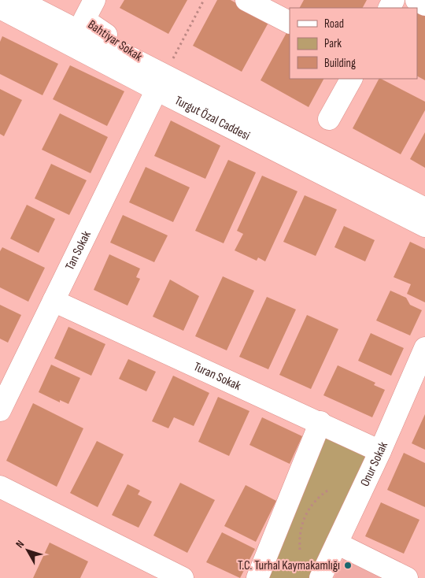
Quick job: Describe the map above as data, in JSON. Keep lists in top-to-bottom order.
{
  "streets": {
    "street": [
      "Bahtiyar Sokak",
      "Turgut Özal Caddesi",
      "Tan Sokak",
      "Turan Sokak",
      "Onur Sokak"
    ]
  },
  "crossings": [
    ["Bahtiyar Sokak", "Turgut Özal Caddesi"],
    ["Bahtiyar Sokak", "Tan Sokak"],
    ["Turgut Özal Caddesi", "Tan Sokak"],
    ["Tan Sokak", "Turan Sokak"],
    ["Turan Sokak", "Onur Sokak"]
  ],
  "places": ["T.C. Turhal Kaymakamlığı"],
  "legend": ["Road", "Park", "Building"],
  "north": "top left"
}
